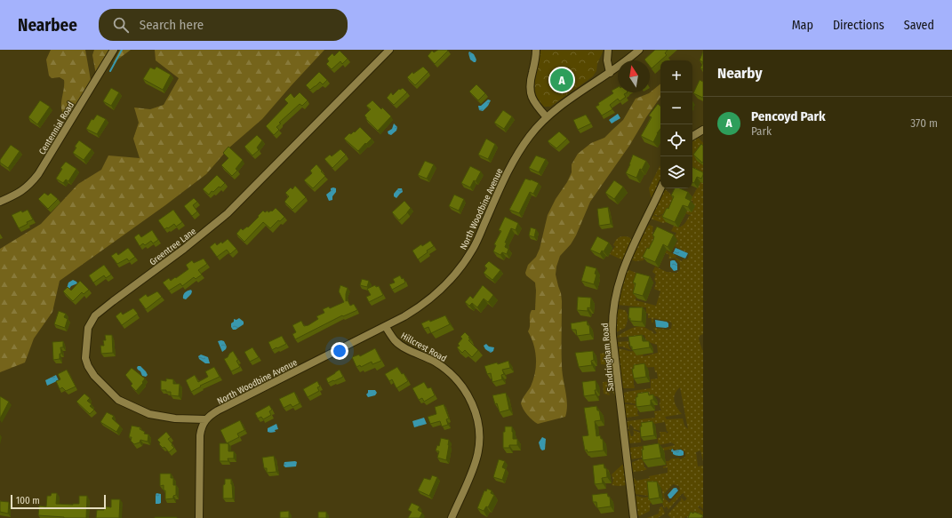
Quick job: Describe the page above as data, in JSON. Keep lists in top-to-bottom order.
{
  "streets": {
    "street": [
      "Centennial Road",
      "North Woodbine Avenue",
      "Greentree Lane",
      "Hillcrest Road",
      "Sandringham Road"
    ]
  },
  "crossings": [
    ["North Woodbine Avenue", "Greentree Lane"],
    ["North Woodbine Avenue", "Hillcrest Road"]
  ],
  "scale_bar": "100 m",
  "north": "top",
  "page": {
    "header": "Nearbee",
    "search": "Search here",
    "nav": ["Map", "Directions", "Saved"],
    "heading": "Nearby",
    "map_buttons": ["+", "−"],
    "pins": "A",
    "list": [
      {
        "mark": "A",
        "name": "Pencoyd Park",
        "note": "Park",
        "value": "370 m"
      }
    ],
    "scale": "100 m"
  }
}
